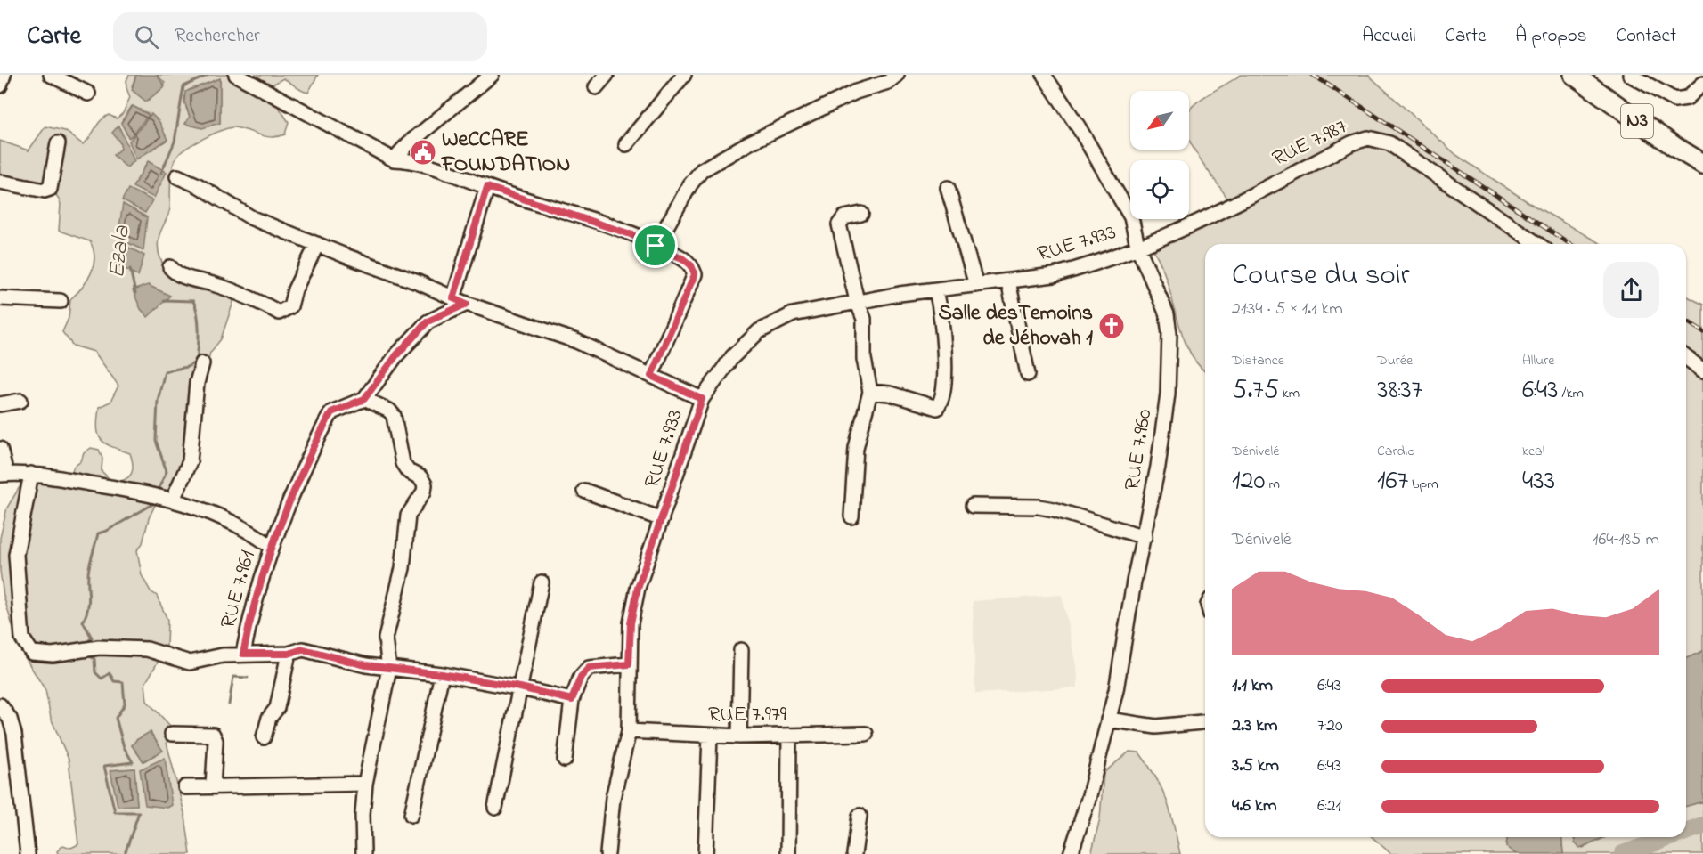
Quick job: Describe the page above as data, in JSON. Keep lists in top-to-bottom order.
{
  "streets": {
    "highway": ["N3"],
    "street": [
      "RUE 7.987",
      "RUE 7.933",
      "RUE 7.960",
      "RUE 7.961",
      "RUE 7.979"
    ]
  },
  "crossings": [
    ["RUE 7.987", "RUE 7.933"],
    ["RUE 7.987", "RUE 7.960"],
    ["RUE 7.933", "RUE 7.960"],
    ["RUE 7.933", "RUE 7.979"]
  ],
  "water": ["Ezala"],
  "places": {
    "public building": ["WeCCARE FOUNDATION"],
    "church": ["Salle desTemoins de Jéhovah 1"]
  },
  "north": "bottom left",
  "page": {
    "header": "Carte",
    "search": "Rechercher",
    "nav": [
      "Accueil",
      "Carte",
      "À propos",
      "Contact"
    ],
    "heading": ["Course du soir", "21:34 · 5 × 1.1 km"],
    "stats": [
      ["Distance", "5.75 km"],
      ["Durée", "38:37"],
      ["Allure", "6:43 /km"],
      ["Dénivelé", "120 m"],
      ["Cardio", "167 bpm"],
      ["kcal", "433"]
    ],
    "chart": ["Dénivelé", "164–185 m"],
    "list": [
      {
        "name": "1.1 km",
        "note": "6:43"
      },
      {
        "name": "2.3 km",
        "note": "7:20"
      },
      {
        "name": "3.5 km",
        "note": "6:43"
      },
      {
        "name": "4.6 km",
        "note": "6:21"
      }
    ]
  }
}
